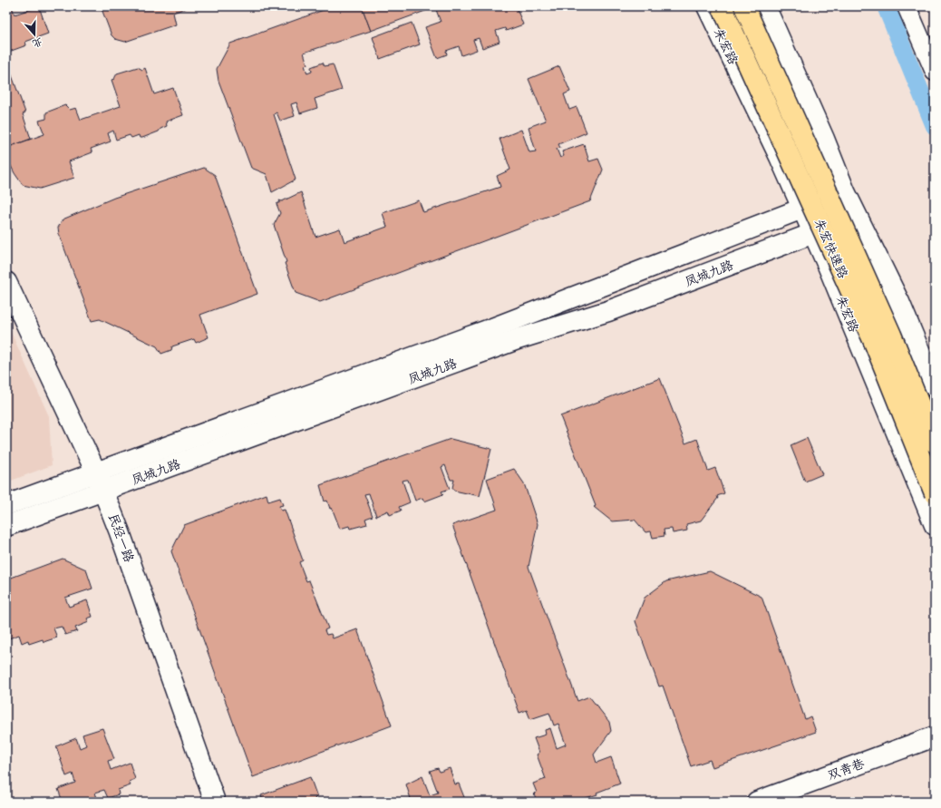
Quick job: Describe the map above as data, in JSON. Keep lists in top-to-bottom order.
{
  "streets": {
    "highway": ["朱宏快速路"],
    "street": [
      "朱宏路",
      "凤城九路",
      "民经一路",
      "双青巷"
    ]
  },
  "crossings": [
    ["朱宏路", "凤城九路"],
    ["凤城九路", "民经一路"]
  ],
  "north": "bottom"
}
